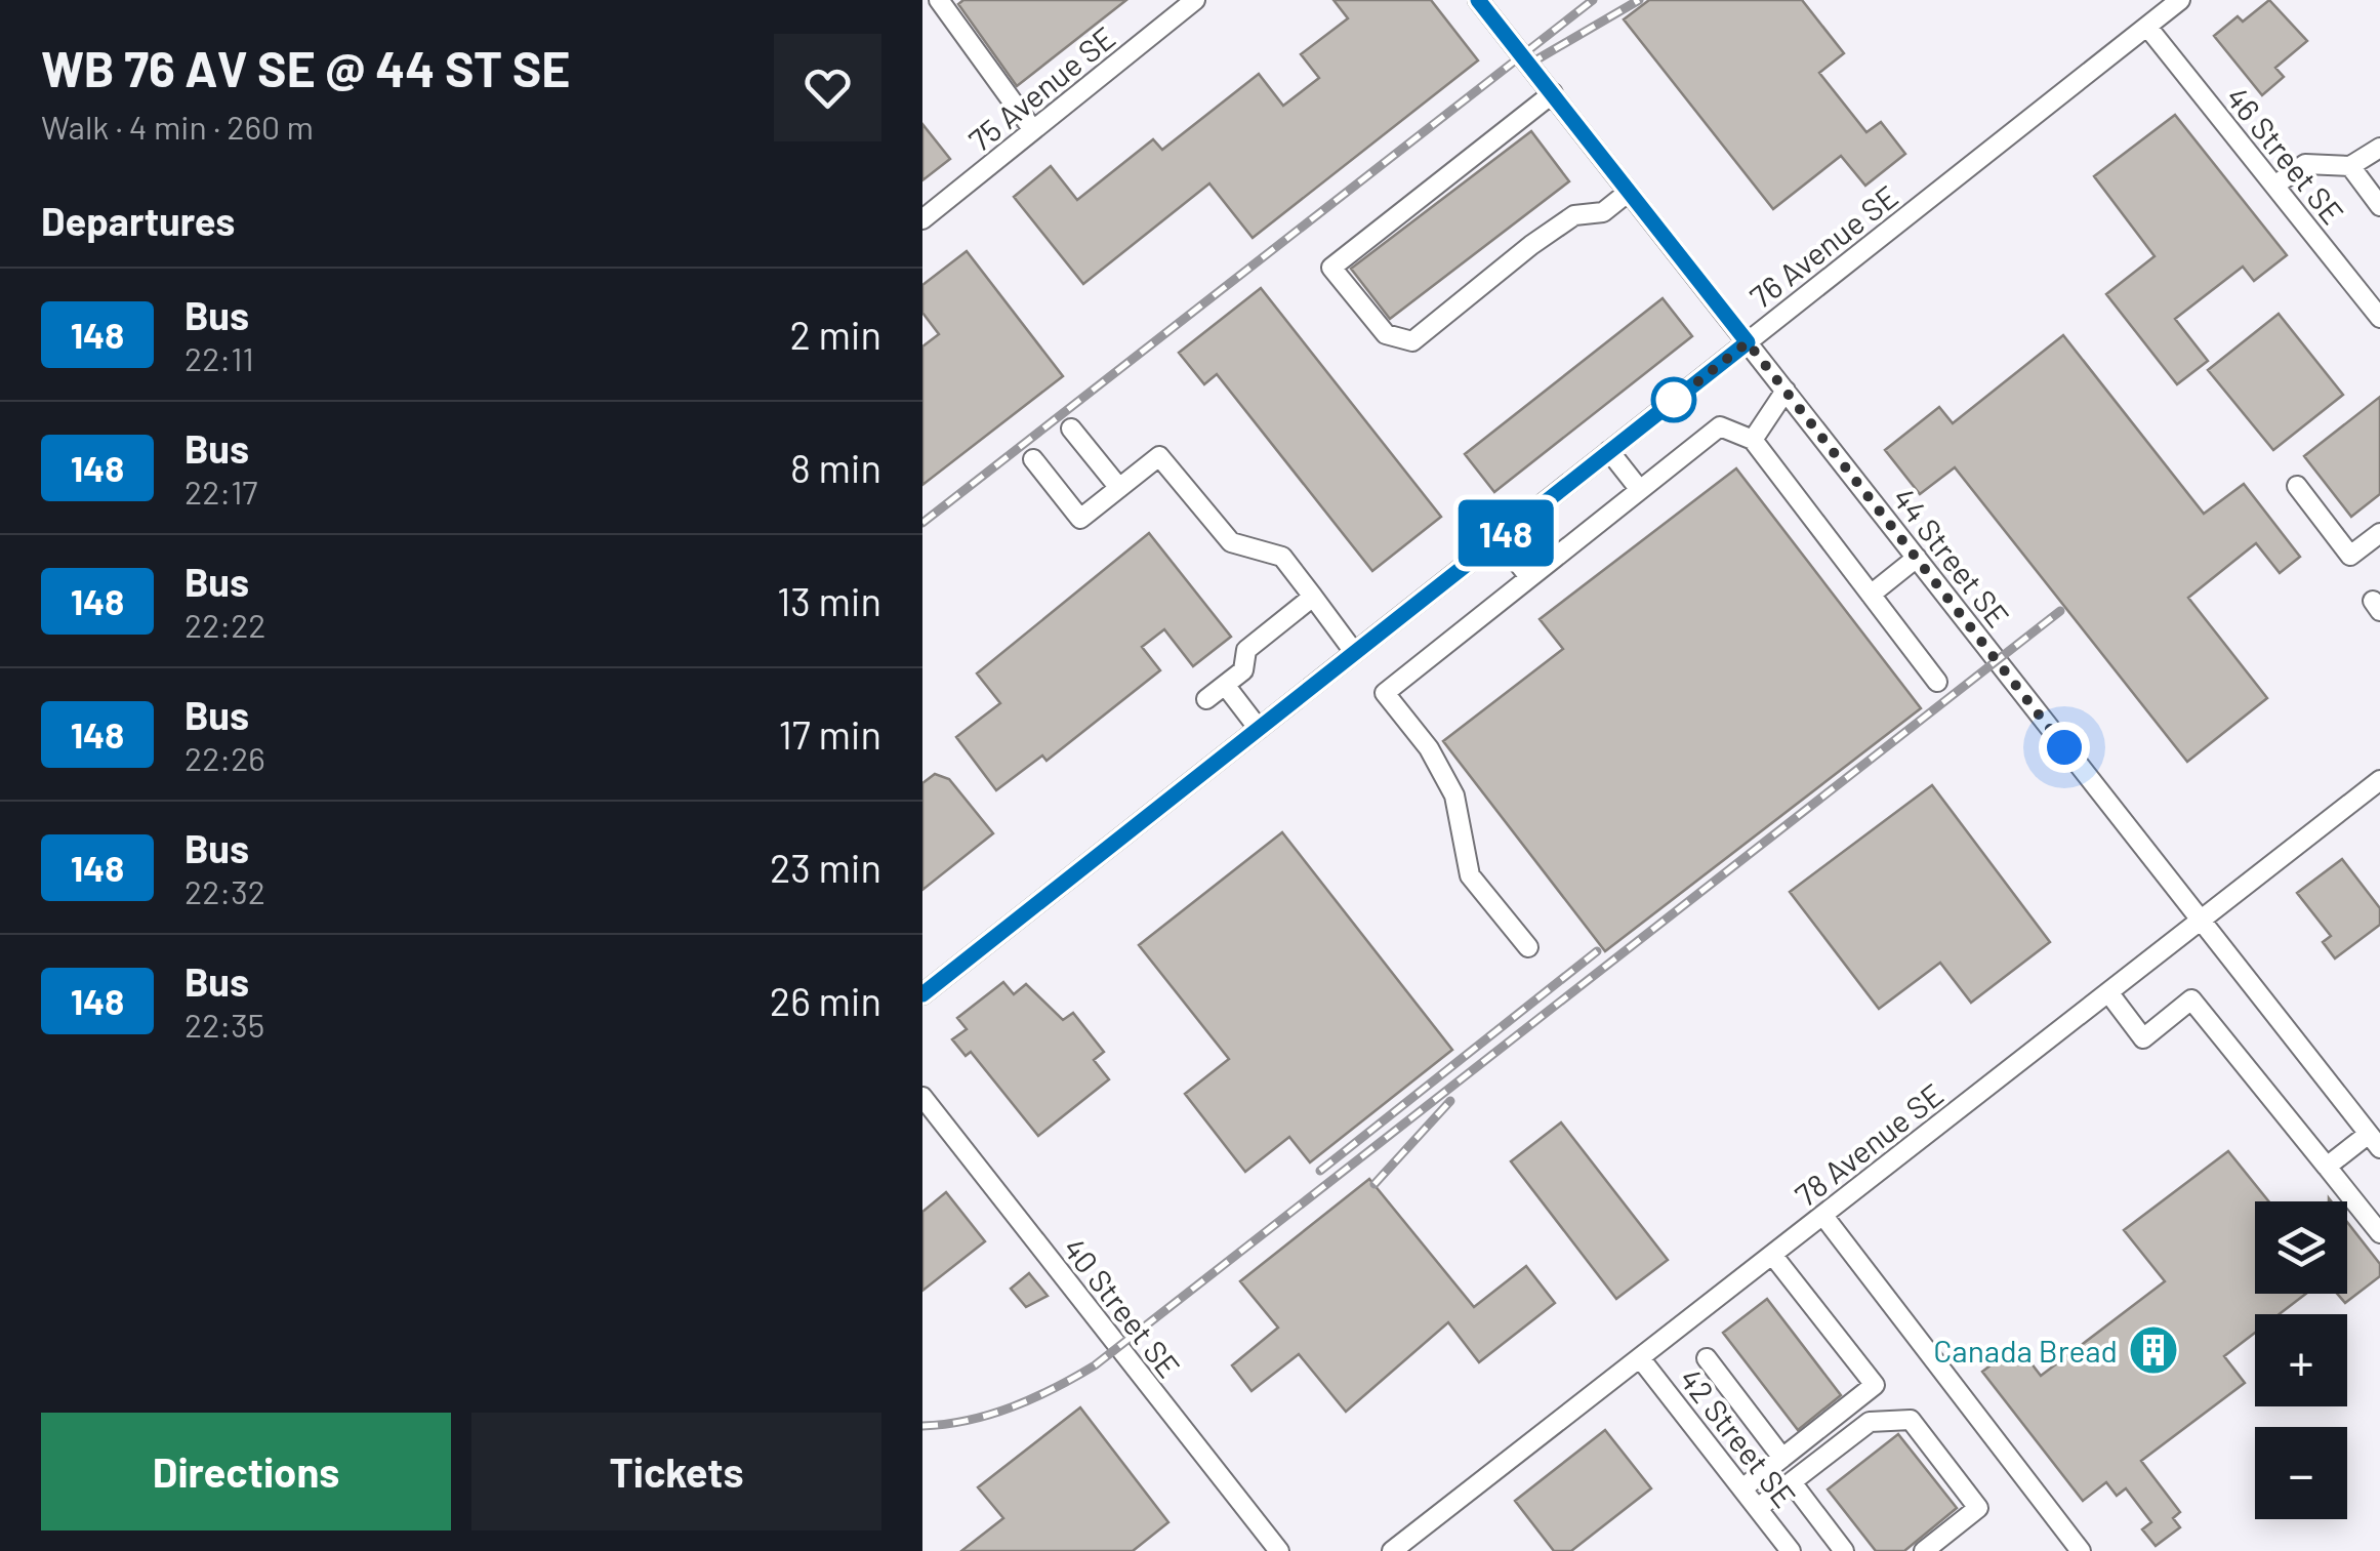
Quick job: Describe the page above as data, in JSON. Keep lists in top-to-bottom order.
{
  "streets": {
    "street": [
      "75 Avenue SE",
      "46 Street SE",
      "76 Avenue SE",
      "44 Street SE",
      "78 Avenue SE",
      "40 Street SE",
      "42 Street SE"
    ]
  },
  "crossings": [
    ["46 Street SE", "76 Avenue SE"],
    ["76 Avenue SE", "44 Street SE"],
    ["44 Street SE", "78 Avenue SE"],
    ["78 Avenue SE", "42 Street SE"]
  ],
  "places": {
    "building": ["Canada Bread"]
  },
  "lines": ["bus line 148"],
  "page": {
    "heading": [
      ["WB 76 AV SE @ 44 ST SE", "Walk · 4 min · 260 m"],
      "Departures"
    ],
    "on_map": "148",
    "list": [
      {
        "mark": "148",
        "name": "Bus",
        "note": "22:11",
        "value": "2 min"
      },
      {
        "mark": "148",
        "name": "Bus",
        "note": "22:17",
        "value": "8 min"
      },
      {
        "mark": "148",
        "name": "Bus",
        "note": "22:22",
        "value": "13 min"
      },
      {
        "mark": "148",
        "name": "Bus",
        "note": "22:26",
        "value": "17 min"
      },
      {
        "mark": "148",
        "name": "Bus",
        "note": "22:32",
        "value": "23 min"
      },
      {
        "mark": "148",
        "name": "Bus",
        "note": "22:35",
        "value": "26 min"
      }
    ],
    "map_buttons": ["+", "−"],
    "buttons": ["Directions", "Tickets"]
  }
}
